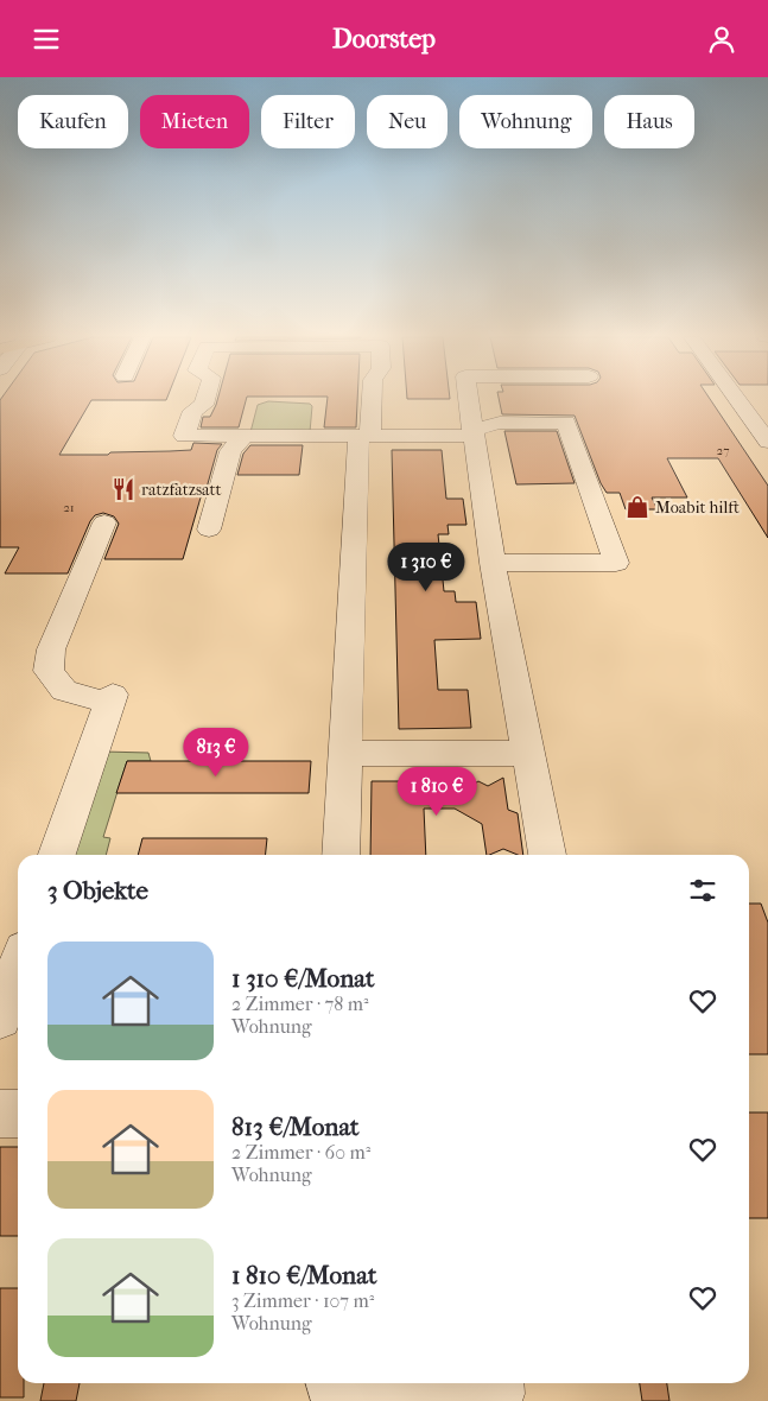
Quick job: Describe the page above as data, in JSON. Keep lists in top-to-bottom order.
{
  "places": {
    "restaurant": ["ratzfatzsatt"],
    "shop": ["Moabit hilft"]
  },
  "house_numbers": ["27", "21"],
  "page": {
    "header": "Doorstep",
    "chip": [
      "Kaufen",
      "Mieten",
      "Filter",
      "Neu",
      "Wohnung",
      "Haus"
    ],
    "price": ["1 310 €", "813 €", "1 810 €"],
    "heading": "3 Objekte",
    "list": [
      {
        "name": "1 310 €/Monat",
        "note": "2 Zimmer · 78 m² · Wohnung"
      },
      {
        "name": "813 €/Monat",
        "note": "2 Zimmer · 60 m² · Wohnung"
      },
      {
        "name": "1 810 €/Monat",
        "note": "3 Zimmer · 107 m² · Wohnung"
      }
    ]
  }
}
